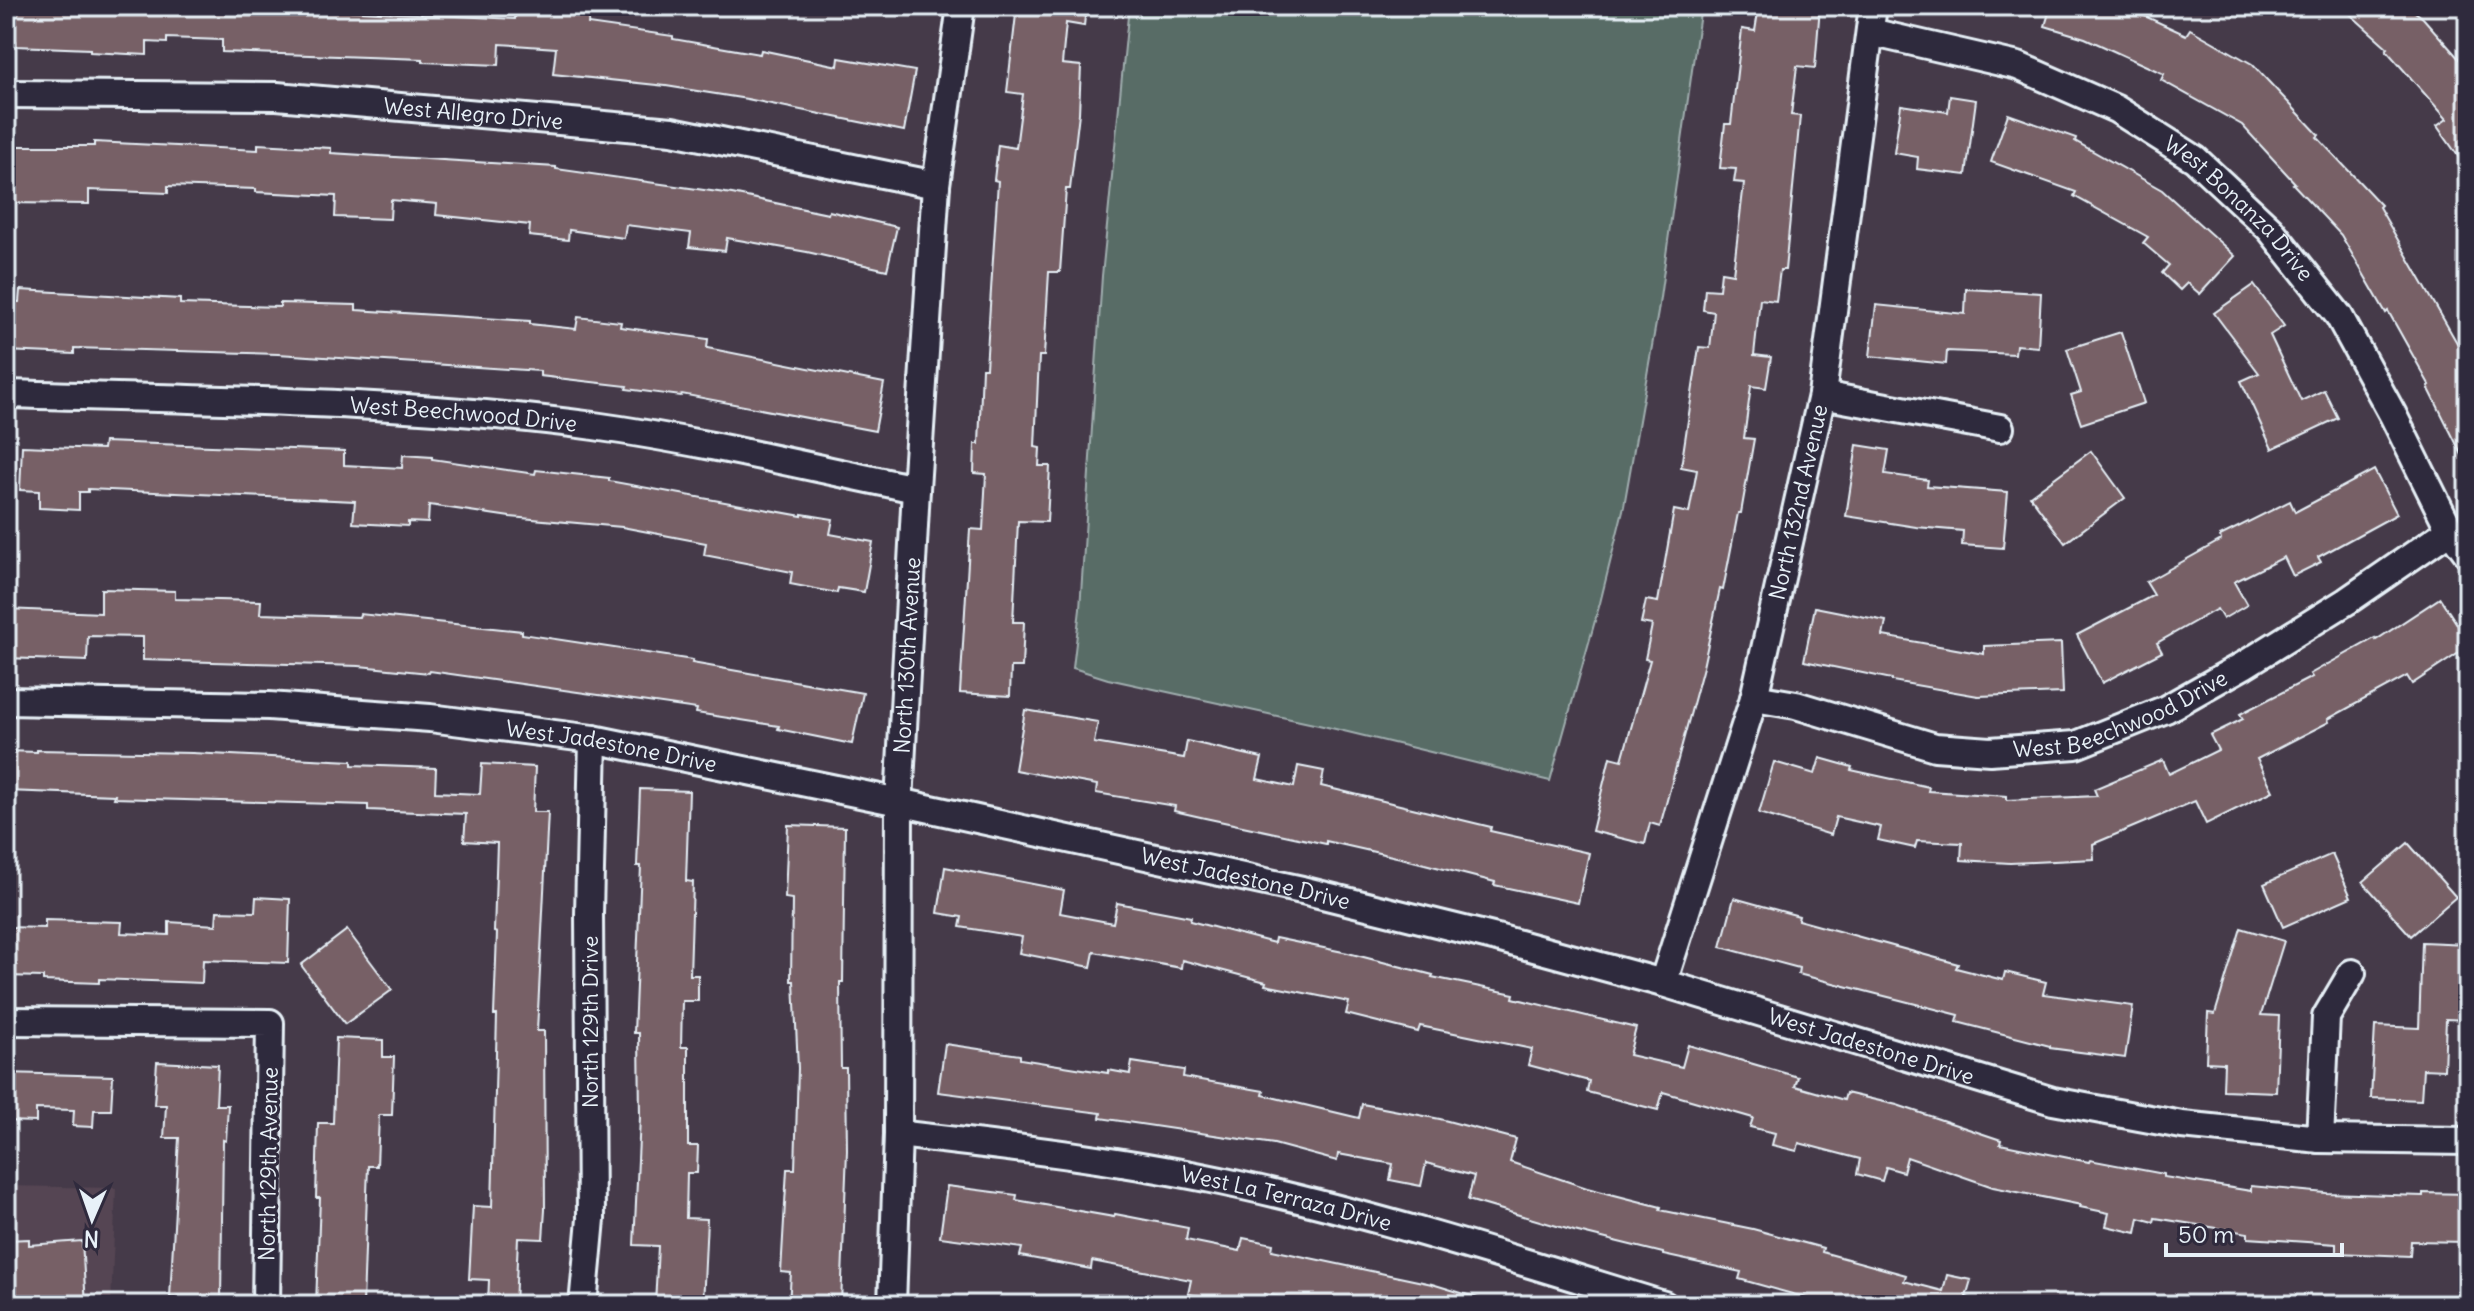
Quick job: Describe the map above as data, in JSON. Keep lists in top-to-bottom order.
{
  "streets": {
    "street": [
      "West Allegro Drive",
      "West Bonanza Drive",
      "West Beechwood Drive",
      "North 132nd Avenue",
      "North 130th Avenue",
      "West Jadestone Drive",
      "North 129th Drive",
      "North 129th Avenue",
      "West La Terraza Drive"
    ]
  },
  "crossings": [
    ["West Allegro Drive", "North 130th Avenue"],
    ["West Bonanza Drive", "West Beechwood Drive"],
    ["West Bonanza Drive", "North 132nd Avenue"],
    ["West Beechwood Drive", "North 132nd Avenue"],
    ["West Beechwood Drive", "North 130th Avenue"],
    ["North 132nd Avenue", "West Jadestone Drive"],
    ["North 130th Avenue", "West Jadestone Drive"],
    ["North 130th Avenue", "West La Terraza Drive"],
    ["West Jadestone Drive", "North 129th Drive"]
  ],
  "scale_bar": "50 m",
  "north": "bottom"
}
